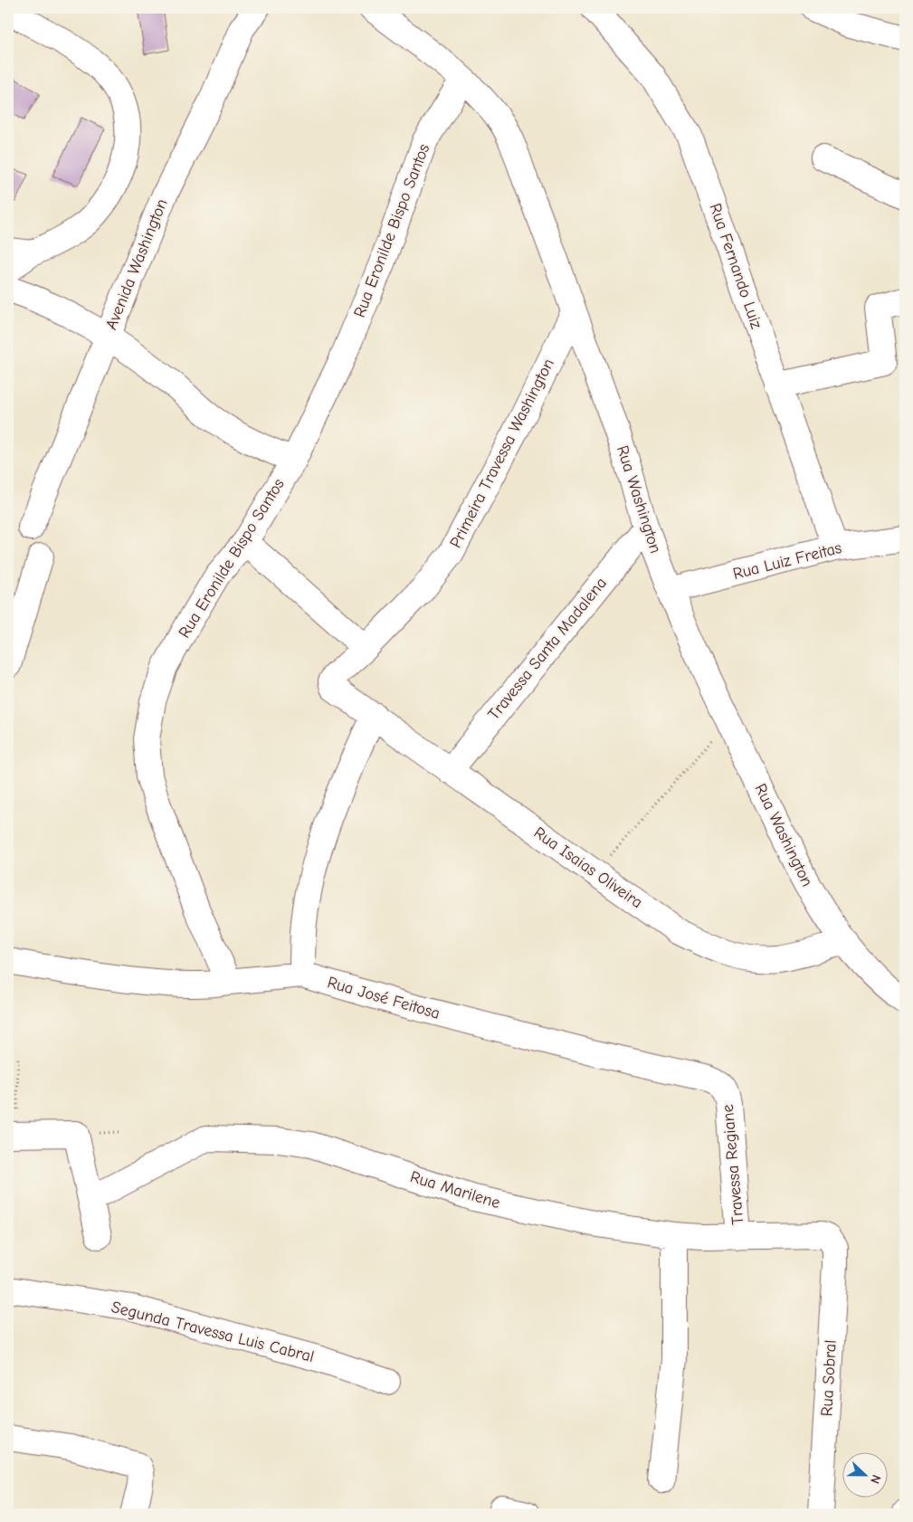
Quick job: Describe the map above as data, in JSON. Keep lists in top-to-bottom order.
{
  "streets": {
    "street": [
      "Rua Eronilde Bispo Santos",
      "Avenida Washington",
      "Rua Fernando Luiz",
      "Primeira Travessa Washington",
      "Rua Washington",
      "Rua Luiz Freitas",
      "Travessa Santa Madalena",
      "Rua Isaias Oliveira",
      "Rua José Feitosa",
      "Travessa Regiane",
      "Rua Marilene",
      "Segunda Travessa Luis Cabral",
      "Rua Sobral"
    ]
  },
  "crossings": [
    ["Rua Eronilde Bispo Santos", "Rua Washington"],
    ["Rua Fernando Luiz", "Rua Luiz Freitas"],
    ["Primeira Travessa Washington", "Rua Washington"],
    ["Primeira Travessa Washington", "Rua Isaias Oliveira"],
    ["Rua Washington", "Rua Luiz Freitas"],
    ["Rua Washington", "Travessa Santa Madalena"],
    ["Rua Washington", "Rua Isaias Oliveira"],
    ["Travessa Santa Madalena", "Rua Isaias Oliveira"],
    ["Rua José Feitosa", "Travessa Regiane"],
    ["Travessa Regiane", "Rua Marilene"],
    ["Rua Marilene", "Rua Sobral"]
  ],
  "north": "right"
}
